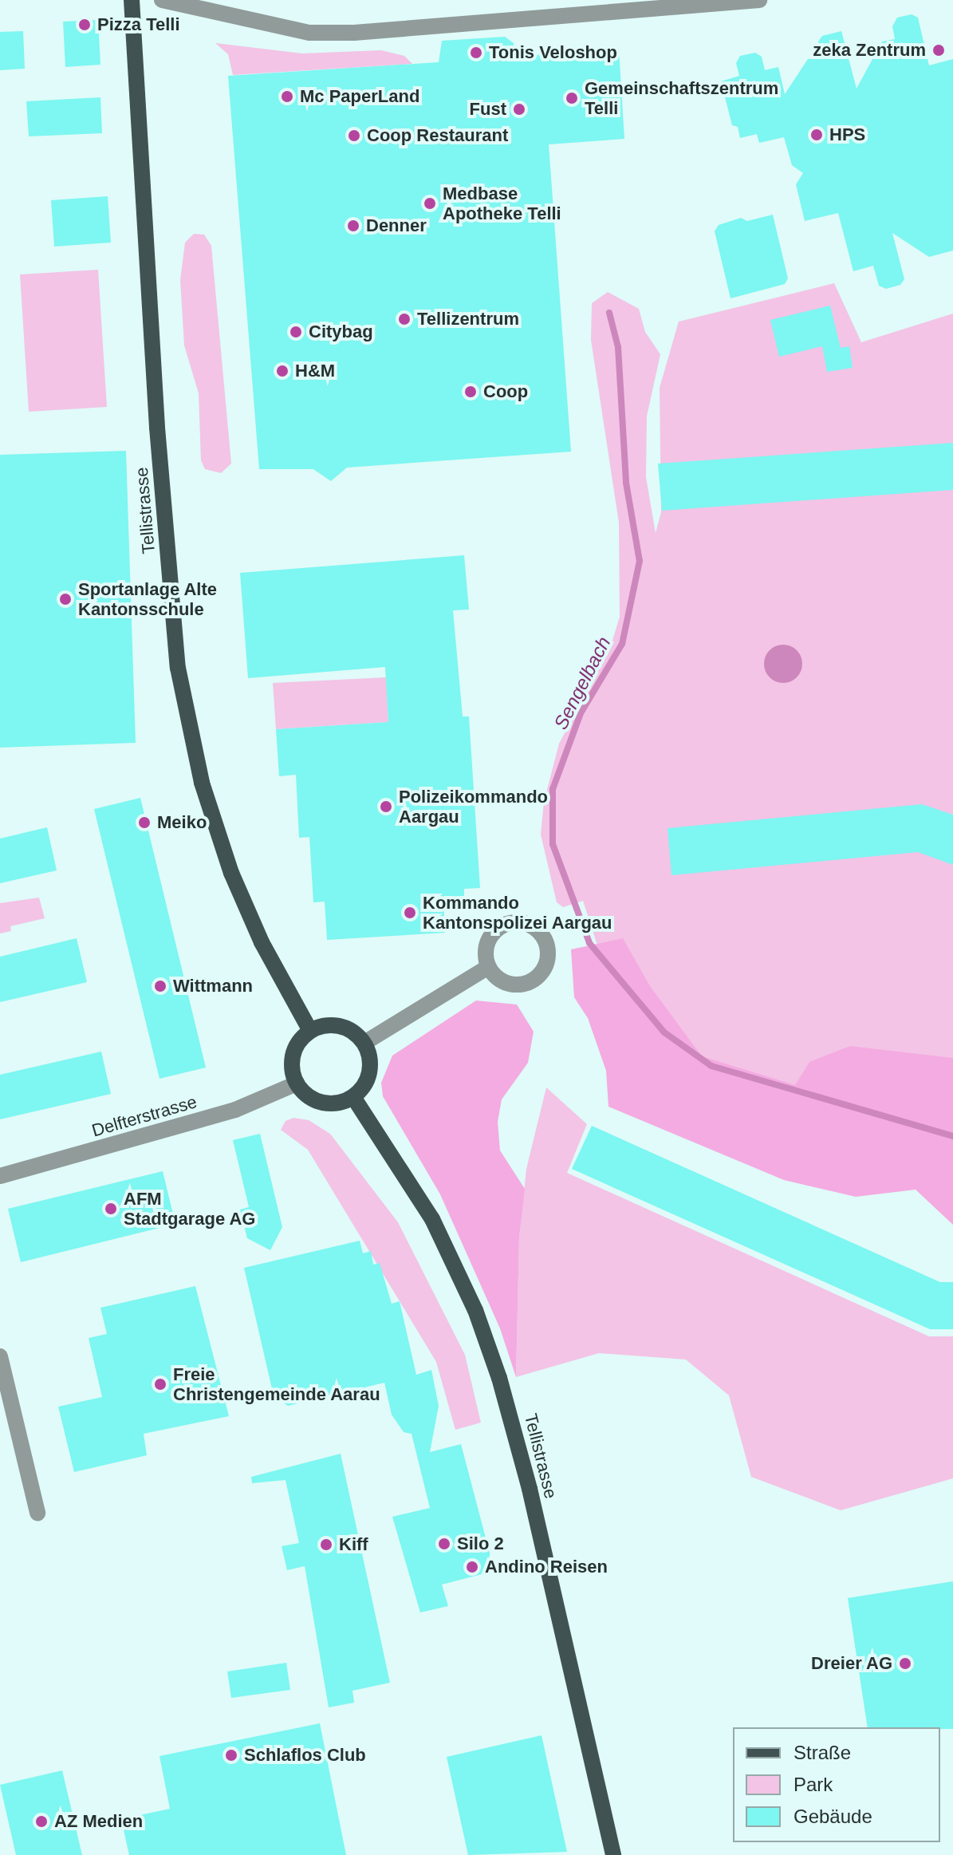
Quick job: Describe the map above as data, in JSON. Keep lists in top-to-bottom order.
{
  "streets": {
    "main road": ["Tellistrasse"],
    "street": ["Delfterstrasse"]
  },
  "crossings": [
    ["Tellistrasse", "Delfterstrasse"]
  ],
  "water": ["Sengelbach"],
  "places": [
    "Pizza Telli",
    "zeka Zentrum",
    "Tonis Veloshop",
    "Mc PaperLand",
    "Gemeinschaftszentrum Telli",
    "Fust",
    "HPS",
    "Coop Restaurant",
    "Medbase Apotheke Telli",
    "Denner",
    "Tellizentrum",
    "Citybag",
    "H&M",
    "Coop",
    "Sportanlage Alte Kantonsschule",
    "Polizeikommando Aargau",
    "Meiko",
    "Kommando Kantonspolizei Aargau",
    "Wittmann",
    "AFM Stadtgarage AG",
    "Freie Christengemeinde Aarau",
    "Silo 2",
    "Kiff",
    "Andino Reisen",
    "Dreier AG",
    "Schlaflos Club",
    "AZ Medien"
  ],
  "legend": ["Straße", "Park", "Gebäude"]
}
